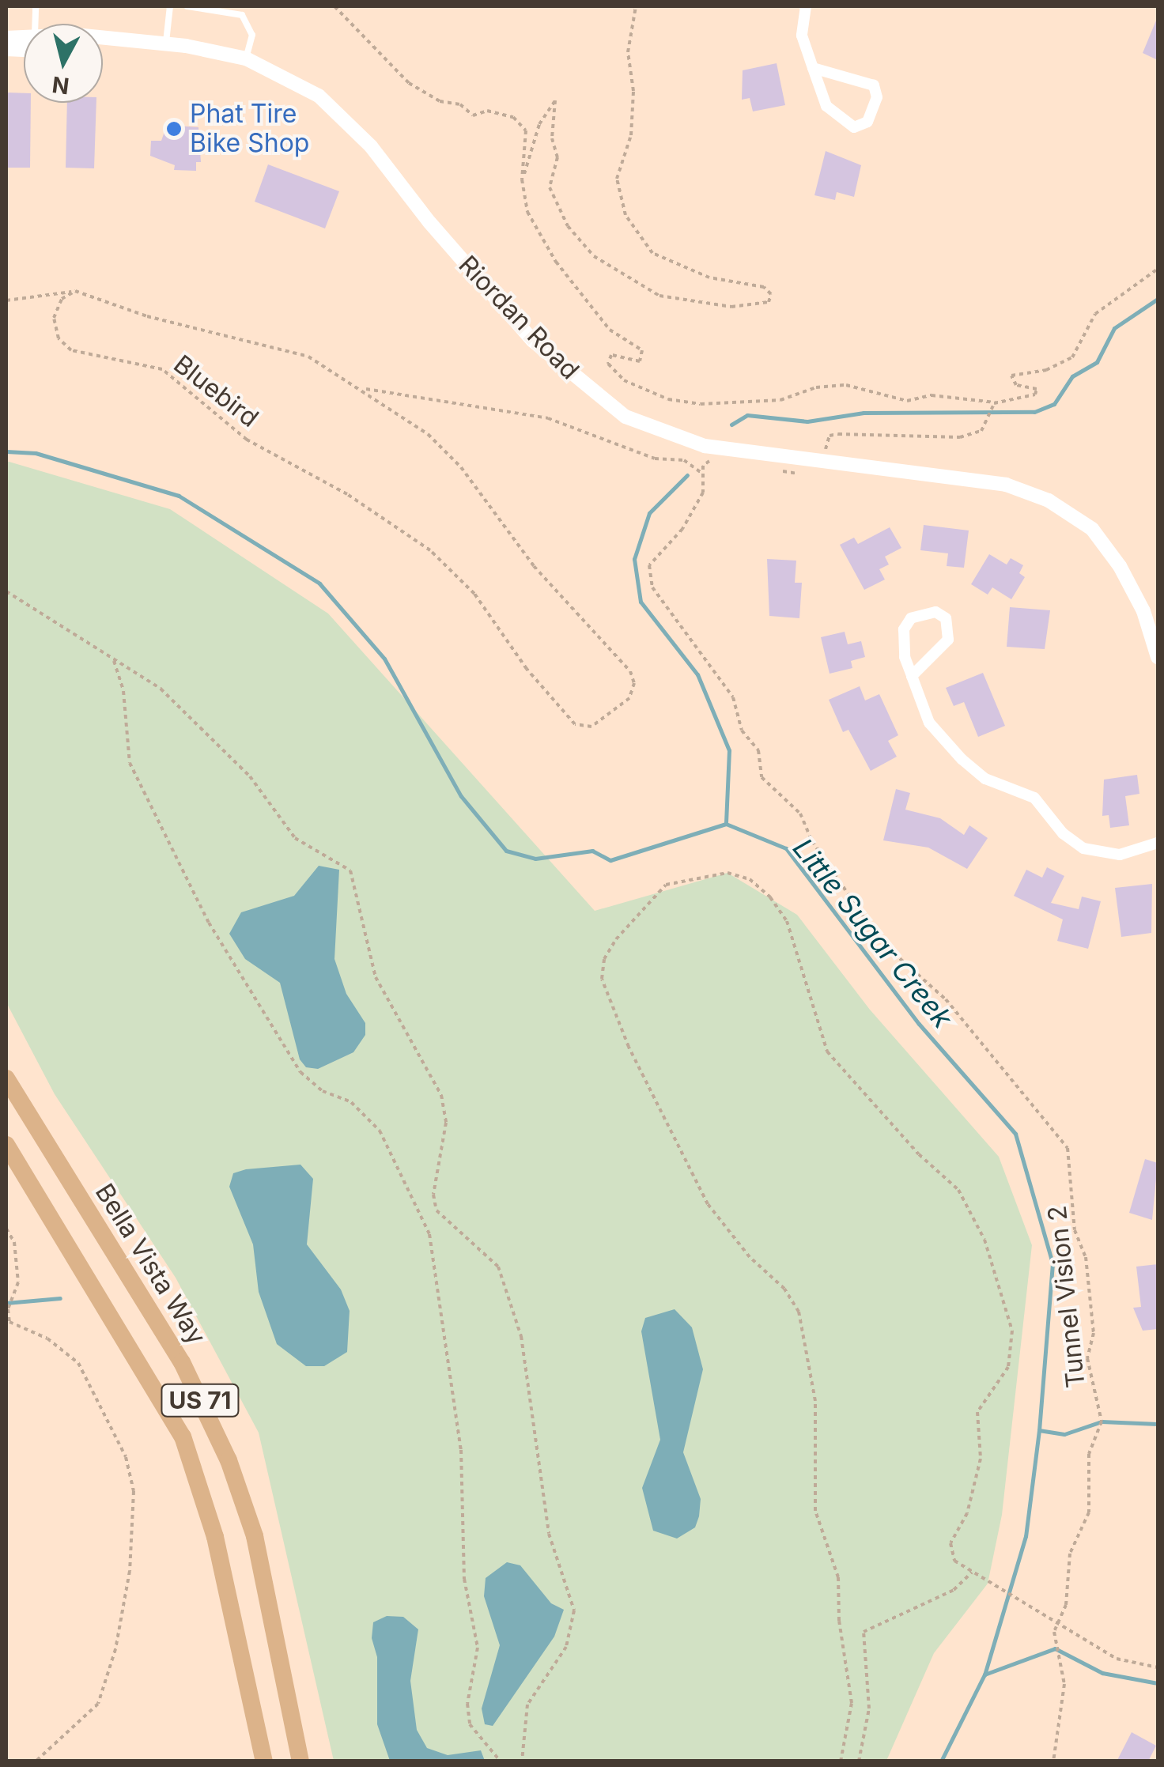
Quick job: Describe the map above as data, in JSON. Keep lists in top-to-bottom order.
{
  "streets": {
    "main road": ["Bella Vista Way", "US 71"],
    "street": ["Riordan Road"],
    "path": ["Bluebird", "Tunnel Vision 2"]
  },
  "water": ["Little Sugar Creek"],
  "places": ["Phat Tire Bike Shop"],
  "north": "bottom"
}
